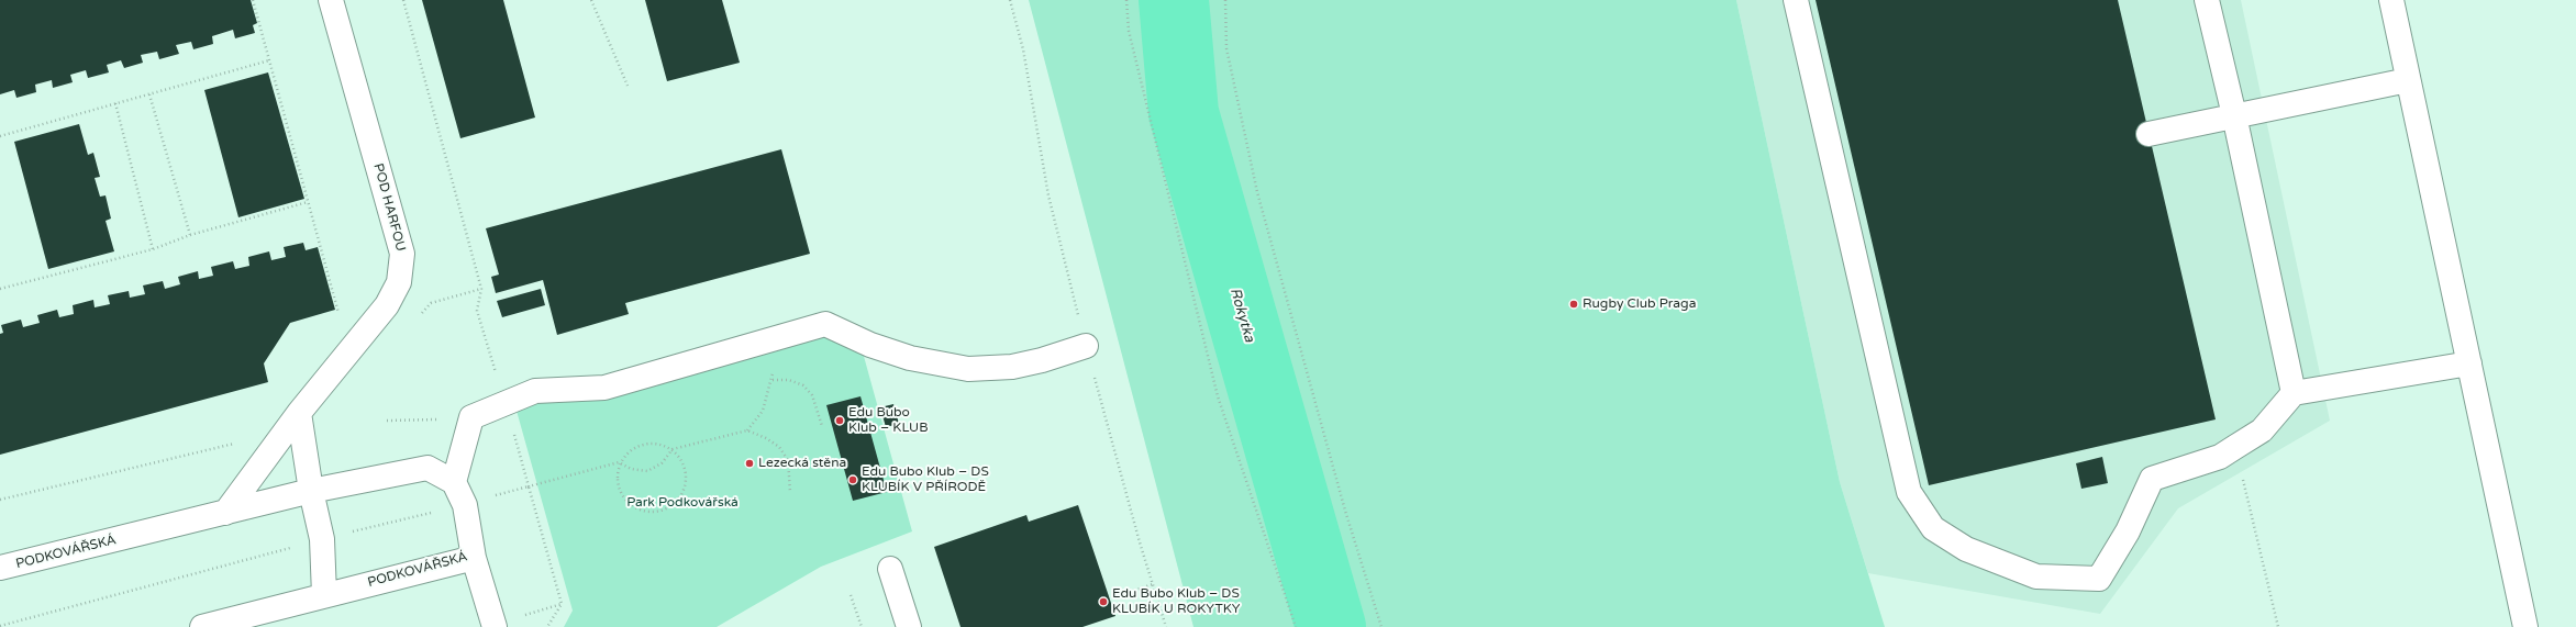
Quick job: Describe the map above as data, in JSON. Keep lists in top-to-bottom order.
{
  "streets": {
    "street": ["POD HARFOU", "PODKOVÁŘSKÁ"]
  },
  "crossings": [
    ["POD HARFOU", "PODKOVÁŘSKÁ"]
  ],
  "water": ["Rokytka"],
  "parks": ["Park Podkovářská"],
  "places": [
    "Rugby Club Praga",
    "Edu Bubo Klub – KLUB",
    "Lezecká stěna",
    "Edu Bubo Klub – DS KLUBÍK V PŘÍRODĚ",
    "Edu Bubo Klub – DS KLUBÍK U ROKYTKY"
  ]
}
